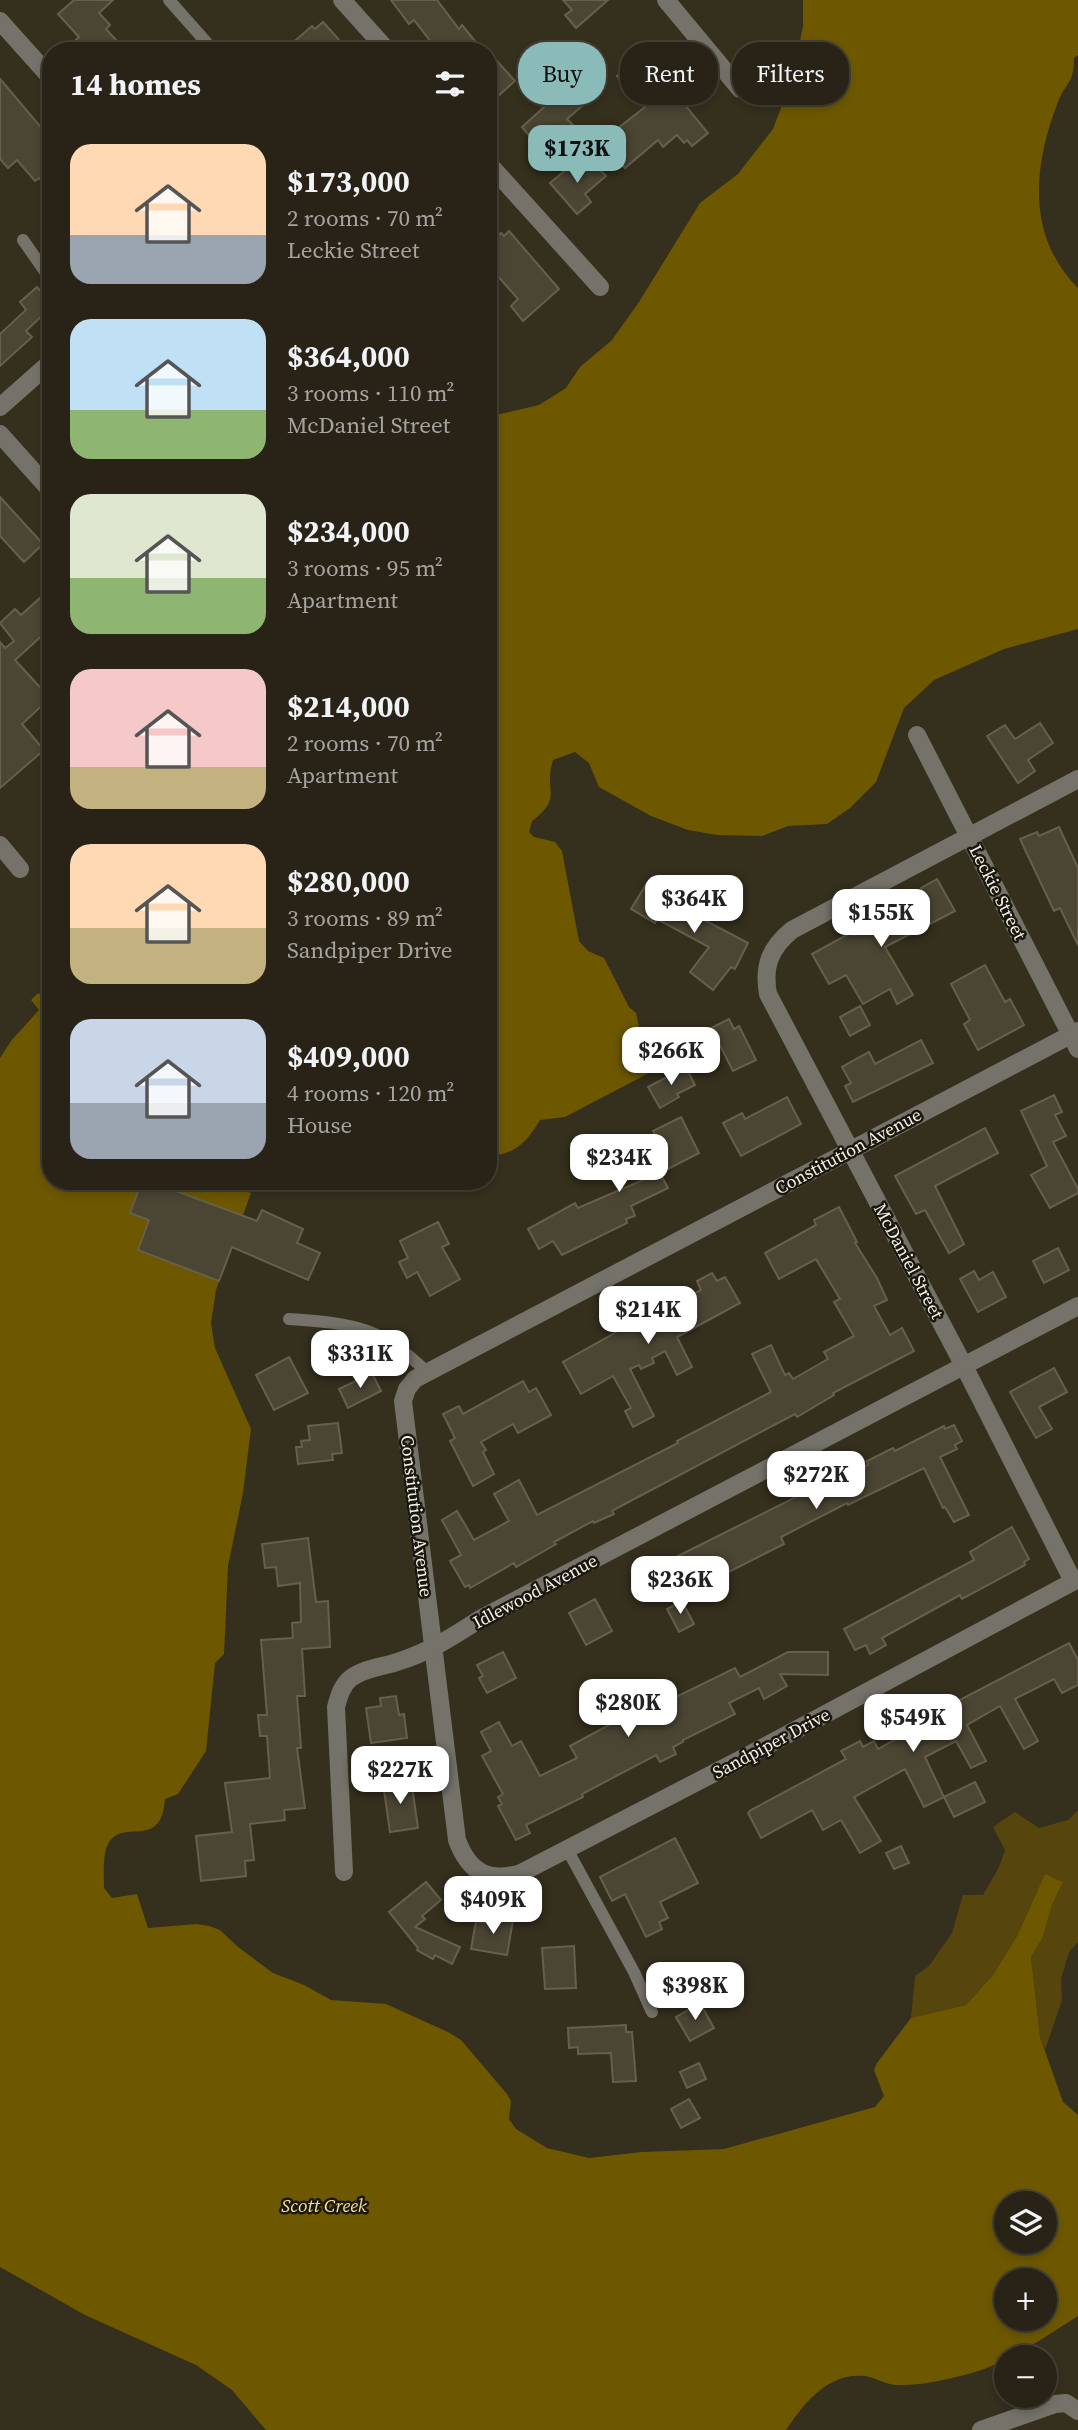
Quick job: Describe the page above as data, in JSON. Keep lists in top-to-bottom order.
{
  "streets": {
    "street": [
      "Leckie Street",
      "Constitution Avenue",
      "McDaniel Street",
      "Idlewood Avenue",
      "Sandpiper Drive"
    ]
  },
  "crossings": [
    ["Leckie Street", "Constitution Avenue"],
    ["Leckie Street", "McDaniel Street"],
    ["Constitution Avenue", "McDaniel Street"],
    ["Constitution Avenue", "Idlewood Avenue"],
    ["Constitution Avenue", "Sandpiper Drive"],
    ["McDaniel Street", "Idlewood Avenue"],
    ["McDaniel Street", "Sandpiper Drive"]
  ],
  "water": ["Scott Creek"],
  "page": {
    "chip": ["Buy", "Rent", "Filters"],
    "heading": "14 homes",
    "price": [
      "$173K",
      "$364K",
      "$155K",
      "$266K",
      "$234K",
      "$214K",
      "$331K",
      "$272K",
      "$236K",
      "$280K",
      "$549K",
      "$227K",
      "$409K",
      "$398K"
    ],
    "list": [
      {
        "name": "$173,000",
        "note": "2 rooms · 70 m² · Leckie Street"
      },
      {
        "name": "$364,000",
        "note": "3 rooms · 110 m² · McDaniel Street"
      },
      {
        "name": "$234,000",
        "note": "3 rooms · 95 m² · Apartment"
      },
      {
        "name": "$214,000",
        "note": "2 rooms · 70 m² · Apartment"
      },
      {
        "name": "$280,000",
        "note": "3 rooms · 89 m² · Sandpiper Drive"
      },
      {
        "name": "$409,000",
        "note": "4 rooms · 120 m² · House"
      }
    ],
    "map_buttons": ["+", "−"]
  }
}
